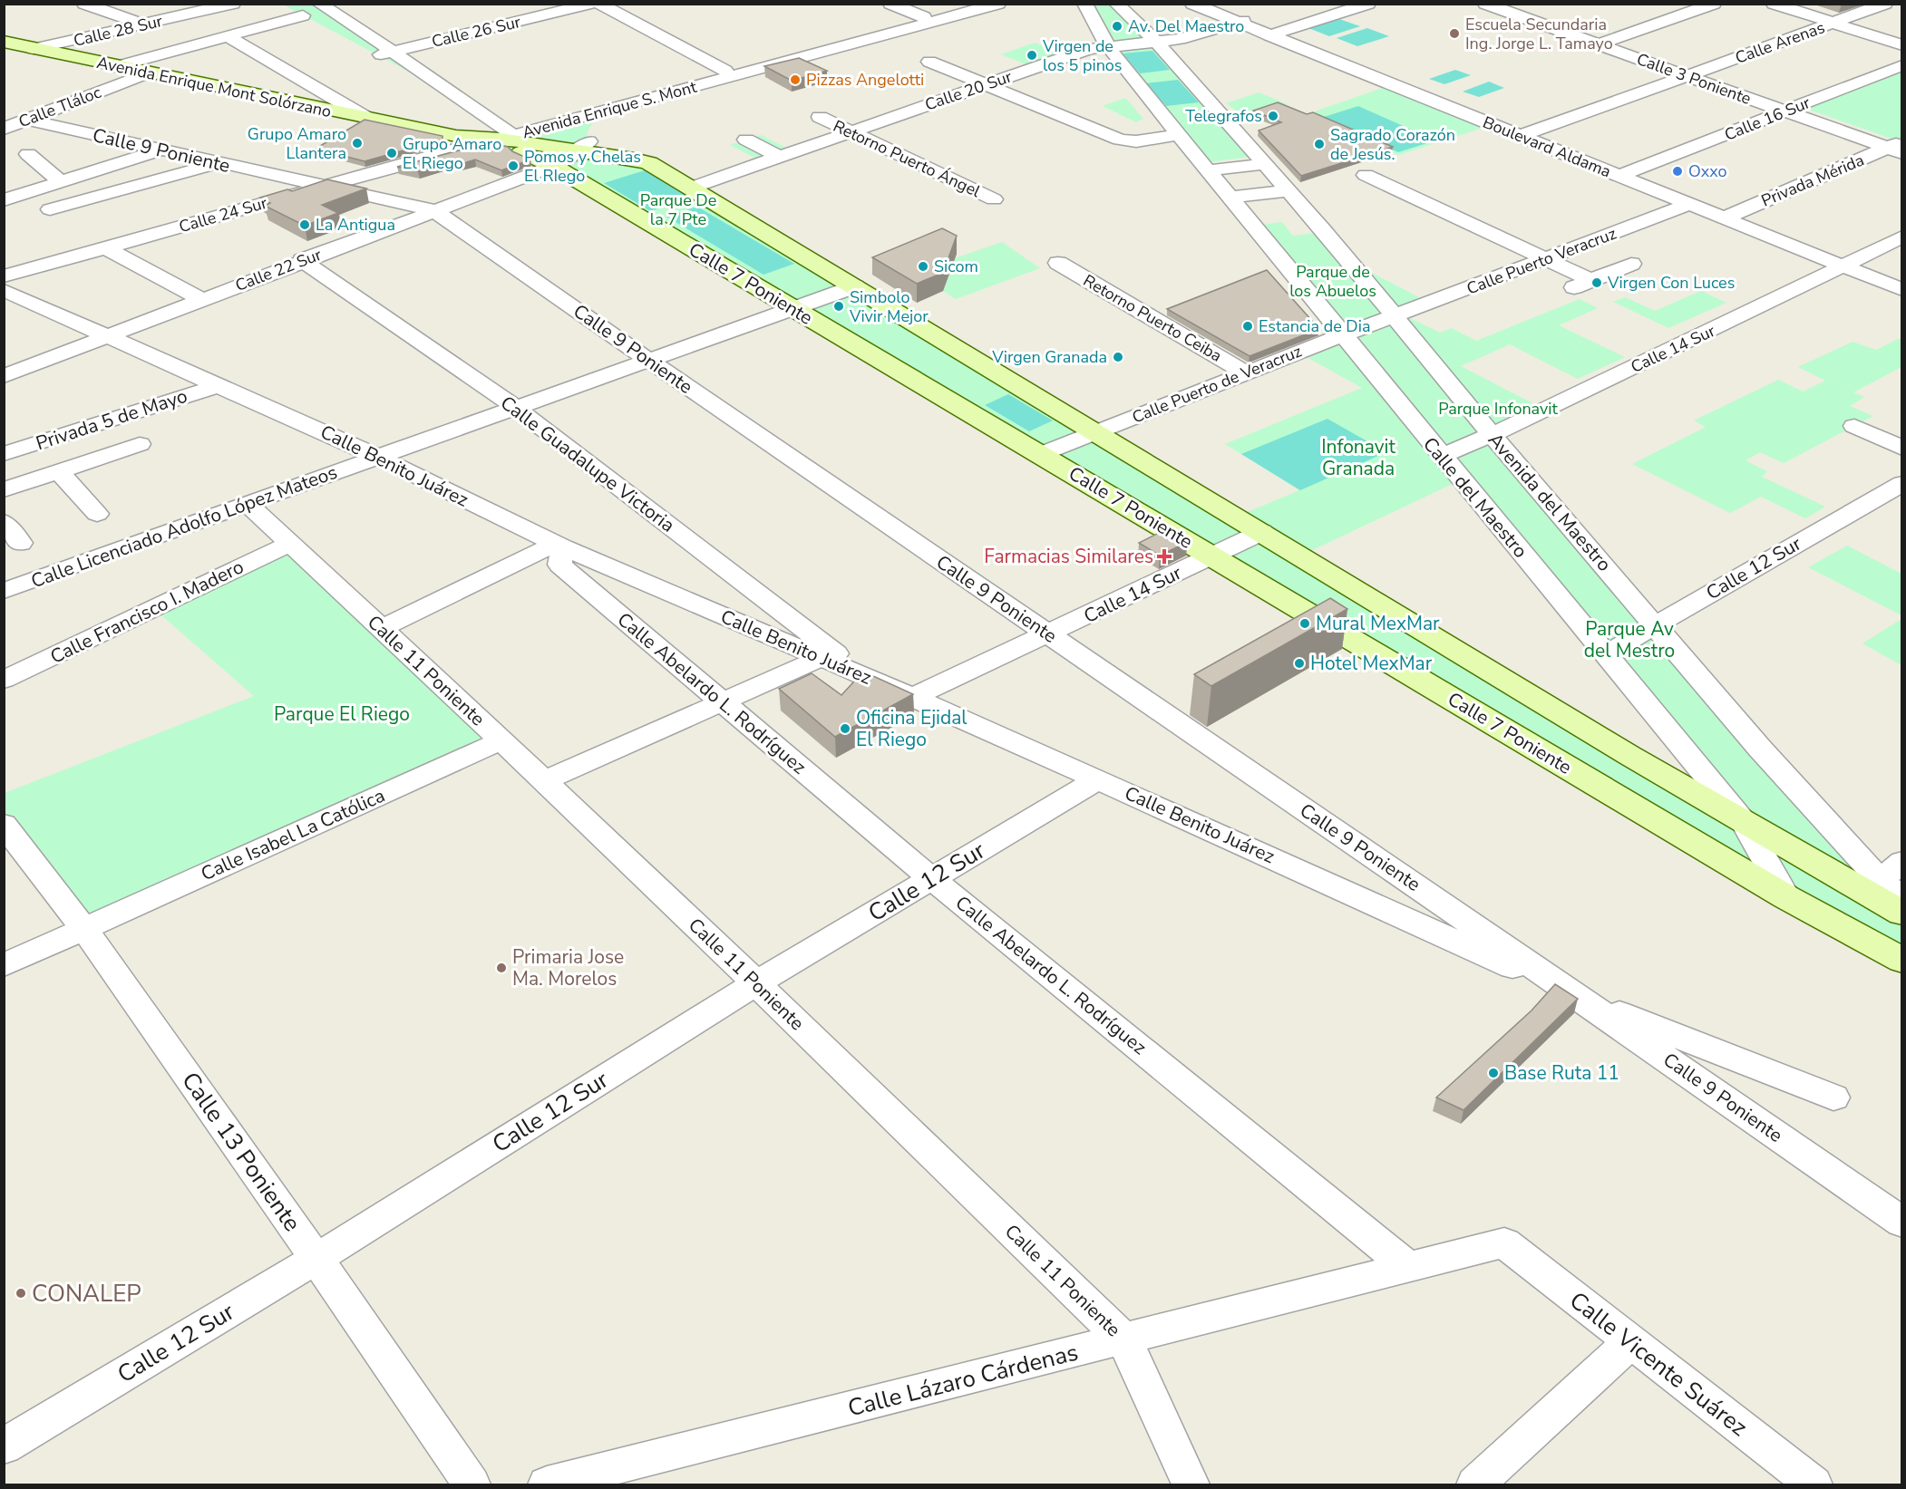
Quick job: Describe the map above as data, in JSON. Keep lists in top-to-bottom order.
{
  "streets": {
    "main road": ["Avenida Enrique Mont Solórzano", "Calle 7 Poniente"],
    "street": [
      "Calle 28 Sur",
      "Calle 26 Sur",
      "Calle Arenas",
      "Calle 3 Poniente",
      "Calle 20 Sur",
      "Calle Tláloc",
      "Avenida Enrique S. Mont",
      "Calle 16 Sur",
      "Boulevard Aldama",
      "Calle 9 Poniente",
      "Retorno Puerto Ángel",
      "Privada Mérida",
      "Calle 24 Sur",
      "Calle Puerto Veracruz",
      "Calle 22 Sur",
      "Retorno Puerto Ceiba",
      "Calle 14 Sur",
      "Calle Puerto de Veracruz",
      "Privada 5 de Mayo",
      "Calle Guadalupe Victoria",
      "Calle Benito Juárez",
      "Calle del Maestro",
      "Avenida del Maestro",
      "Calle Licenciado Adolfo López Mateos",
      "Calle 12 Sur",
      "Calle Francisco I. Madero",
      "Calle 11 Poniente",
      "Calle Abelardo L. Rodríguez",
      "Calle Isabel La Católica",
      "Calle 13 Poniente",
      "Calle Vicente Suárez",
      "Calle Lázaro Cárdenas"
    ]
  },
  "crossings": [
    ["Calle 28 Sur", "Avenida Enrique Mont Solórzano"],
    ["Calle Arenas", "Calle 3 Poniente"],
    ["Calle Arenas", "Boulevard Aldama"],
    ["Calle 3 Poniente", "Calle 16 Sur"],
    ["Calle 3 Poniente", "Privada Mérida"],
    ["Avenida Enrique Mont Solórzano", "Calle Tláloc"],
    ["Avenida Enrique Mont Solórzano", "Avenida Enrique S. Mont"],
    ["Avenida Enrique Mont Solórzano", "Calle 24 Sur"],
    ["Avenida Enrique Mont Solórzano", "Calle 7 Poniente"],
    ["Calle 20 Sur", "Boulevard Aldama"],
    ["Calle 20 Sur", "Retorno Puerto Ángel"],
    ["Calle 20 Sur", "Calle del Maestro"],
    ["Calle 20 Sur", "Avenida del Maestro"],
    ["Calle Tláloc", "Calle 9 Poniente"],
    ["Avenida Enrique S. Mont", "Calle 24 Sur"],
    ["Avenida Enrique S. Mont", "Calle 7 Poniente"],
    ["Calle 16 Sur", "Boulevard Aldama"],
    ["Boulevard Aldama", "Privada Mérida"],
    ["Boulevard Aldama", "Calle Puerto Veracruz"],
    ["Boulevard Aldama", "Calle 14 Sur"],
    ["Calle 9 Poniente", "Calle 24 Sur"],
    ["Calle 9 Poniente", "Calle 22 Sur"],
    ["Calle 9 Poniente", "Calle 14 Sur"],
    ["Calle 9 Poniente", "Calle Benito Juárez"],
    ["Calle 9 Poniente", "Calle Licenciado Adolfo López Mateos"],
    ["Calle 24 Sur", "Calle 7 Poniente"],
    ["Calle Puerto Veracruz", "Calle Puerto de Veracruz"],
    ["Calle Puerto Veracruz", "Avenida del Maestro"],
    ["Calle 22 Sur", "Calle 7 Poniente"],
    ["Calle 22 Sur", "Calle Guadalupe Victoria"],
    ["Calle 22 Sur", "Calle Benito Juárez"],
    ["Calle 7 Poniente", "Calle 14 Sur"],
    ["Calle 7 Poniente", "Calle Puerto de Veracruz"],
    ["Calle 7 Poniente", "Calle del Maestro"],
    ["Calle 7 Poniente", "Calle Licenciado Adolfo López Mateos"],
    ["Retorno Puerto Ceiba", "Calle Puerto de Veracruz"],
    ["Calle 14 Sur", "Calle Benito Juárez"],
    ["Calle 14 Sur", "Calle del Maestro"],
    ["Calle 14 Sur", "Avenida del Maestro"],
    ["Calle Puerto de Veracruz", "Calle del Maestro"],
    ["Calle Puerto de Veracruz", "Avenida del Maestro"],
    ["Privada 5 de Mayo", "Calle Benito Juárez"],
    ["Calle Guadalupe Victoria", "Calle Benito Juárez"],
    ["Calle Guadalupe Victoria", "Calle Licenciado Adolfo López Mateos"],
    ["Calle Benito Juárez", "Calle Licenciado Adolfo López Mateos"],
    ["Calle Benito Juárez", "Calle 12 Sur"],
    ["Calle Benito Juárez", "Calle Abelardo L. Rodríguez"],
    ["Calle del Maestro", "Calle 12 Sur"],
    ["Avenida del Maestro", "Calle 12 Sur"],
    ["Calle Licenciado Adolfo López Mateos", "Calle 11 Poniente"],
    ["Calle 12 Sur", "Calle 11 Poniente"],
    ["Calle 12 Sur", "Calle Abelardo L. Rodríguez"],
    ["Calle 12 Sur", "Calle 13 Poniente"],
    ["Calle Francisco I. Madero", "Calle 11 Poniente"],
    ["Calle 11 Poniente", "Calle Isabel La Católica"],
    ["Calle 11 Poniente", "Calle Lázaro Cárdenas"],
    ["Calle Abelardo L. Rodríguez", "Calle Lázaro Cárdenas"],
    ["Calle Isabel La Católica", "Calle 13 Poniente"],
    ["Calle Vicente Suárez", "Calle Lázaro Cárdenas"]
  ],
  "parks": [
    "Parque De la 7 Pte",
    "Parque de los Abuelos",
    "Parque Infonavit",
    "Infonavit Granada",
    "Parque Av del Mestro",
    "Parque El Riego"
  ],
  "places": {
    "other": [
      "Av. Del Maestro",
      "Escuela Secundaria Ing. Jorge L. Tamayo",
      "Virgen de los 5 pinos",
      "Pizzas Angelotti",
      "Telegrafos",
      "Grupo Amaro Llantera",
      "Sagrado Corazón de Jesús.",
      "Grupo Amaro El Riego",
      "Pomos y Chelas El RIego",
      "Oxxo",
      "La Antigua",
      "Sicom",
      "Virgen Con Luces",
      "Simbolo Vivir Mejor",
      "Estancia de Dia",
      "Virgen Granada",
      "Mural MexMar",
      "Hotel MexMar",
      "Oficina Ejidal El Riego",
      "Primaria Jose Ma. Morelos",
      "Base Ruta 11",
      "CONALEP"
    ],
    "health": ["Farmacias Similares"]
  }
}
